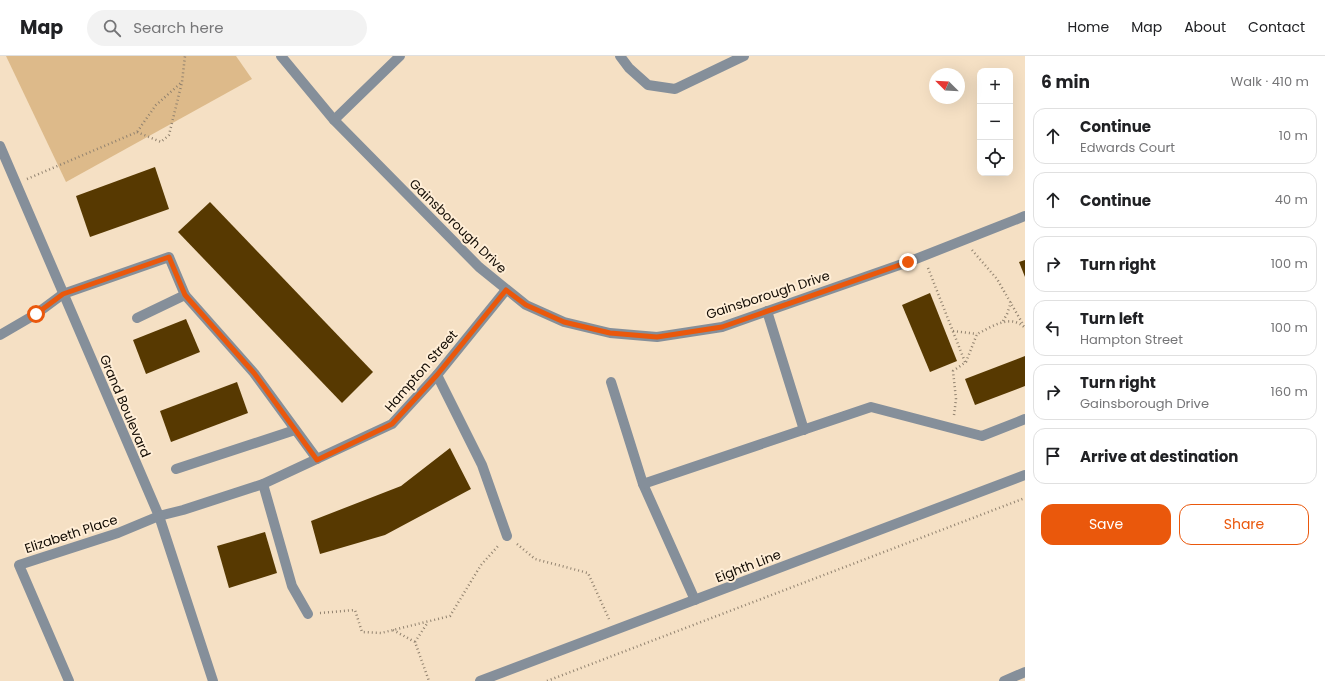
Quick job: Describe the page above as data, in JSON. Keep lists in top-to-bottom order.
{
  "streets": {
    "street": [
      "Gainsborough Drive",
      "Hampton Street",
      "Grand Boulevard",
      "Elizabeth Place",
      "Eighth Line"
    ]
  },
  "crossings": [
    ["Gainsborough Drive", "Hampton Street"],
    ["Hampton Street", "Grand Boulevard"],
    ["Hampton Street", "Elizabeth Place"],
    ["Grand Boulevard", "Elizabeth Place"]
  ],
  "north": "top left",
  "page": {
    "header": "Map",
    "search": "Search here",
    "nav": [
      "Home",
      "Map",
      "About",
      "Contact"
    ],
    "heading": ["6 min", "Walk · 410 m"],
    "map_buttons": ["+", "−"],
    "list": [
      ["Continue", "Edwards Court", "10 m"],
      ["Continue", "40 m"],
      ["Turn right", "100 m"],
      ["Turn left", "Hampton Street", "100 m"],
      ["Turn right", "Gainsborough Drive", "160 m"],
      "Arrive at destination"
    ],
    "buttons": ["Save", "Share"]
  }
}
